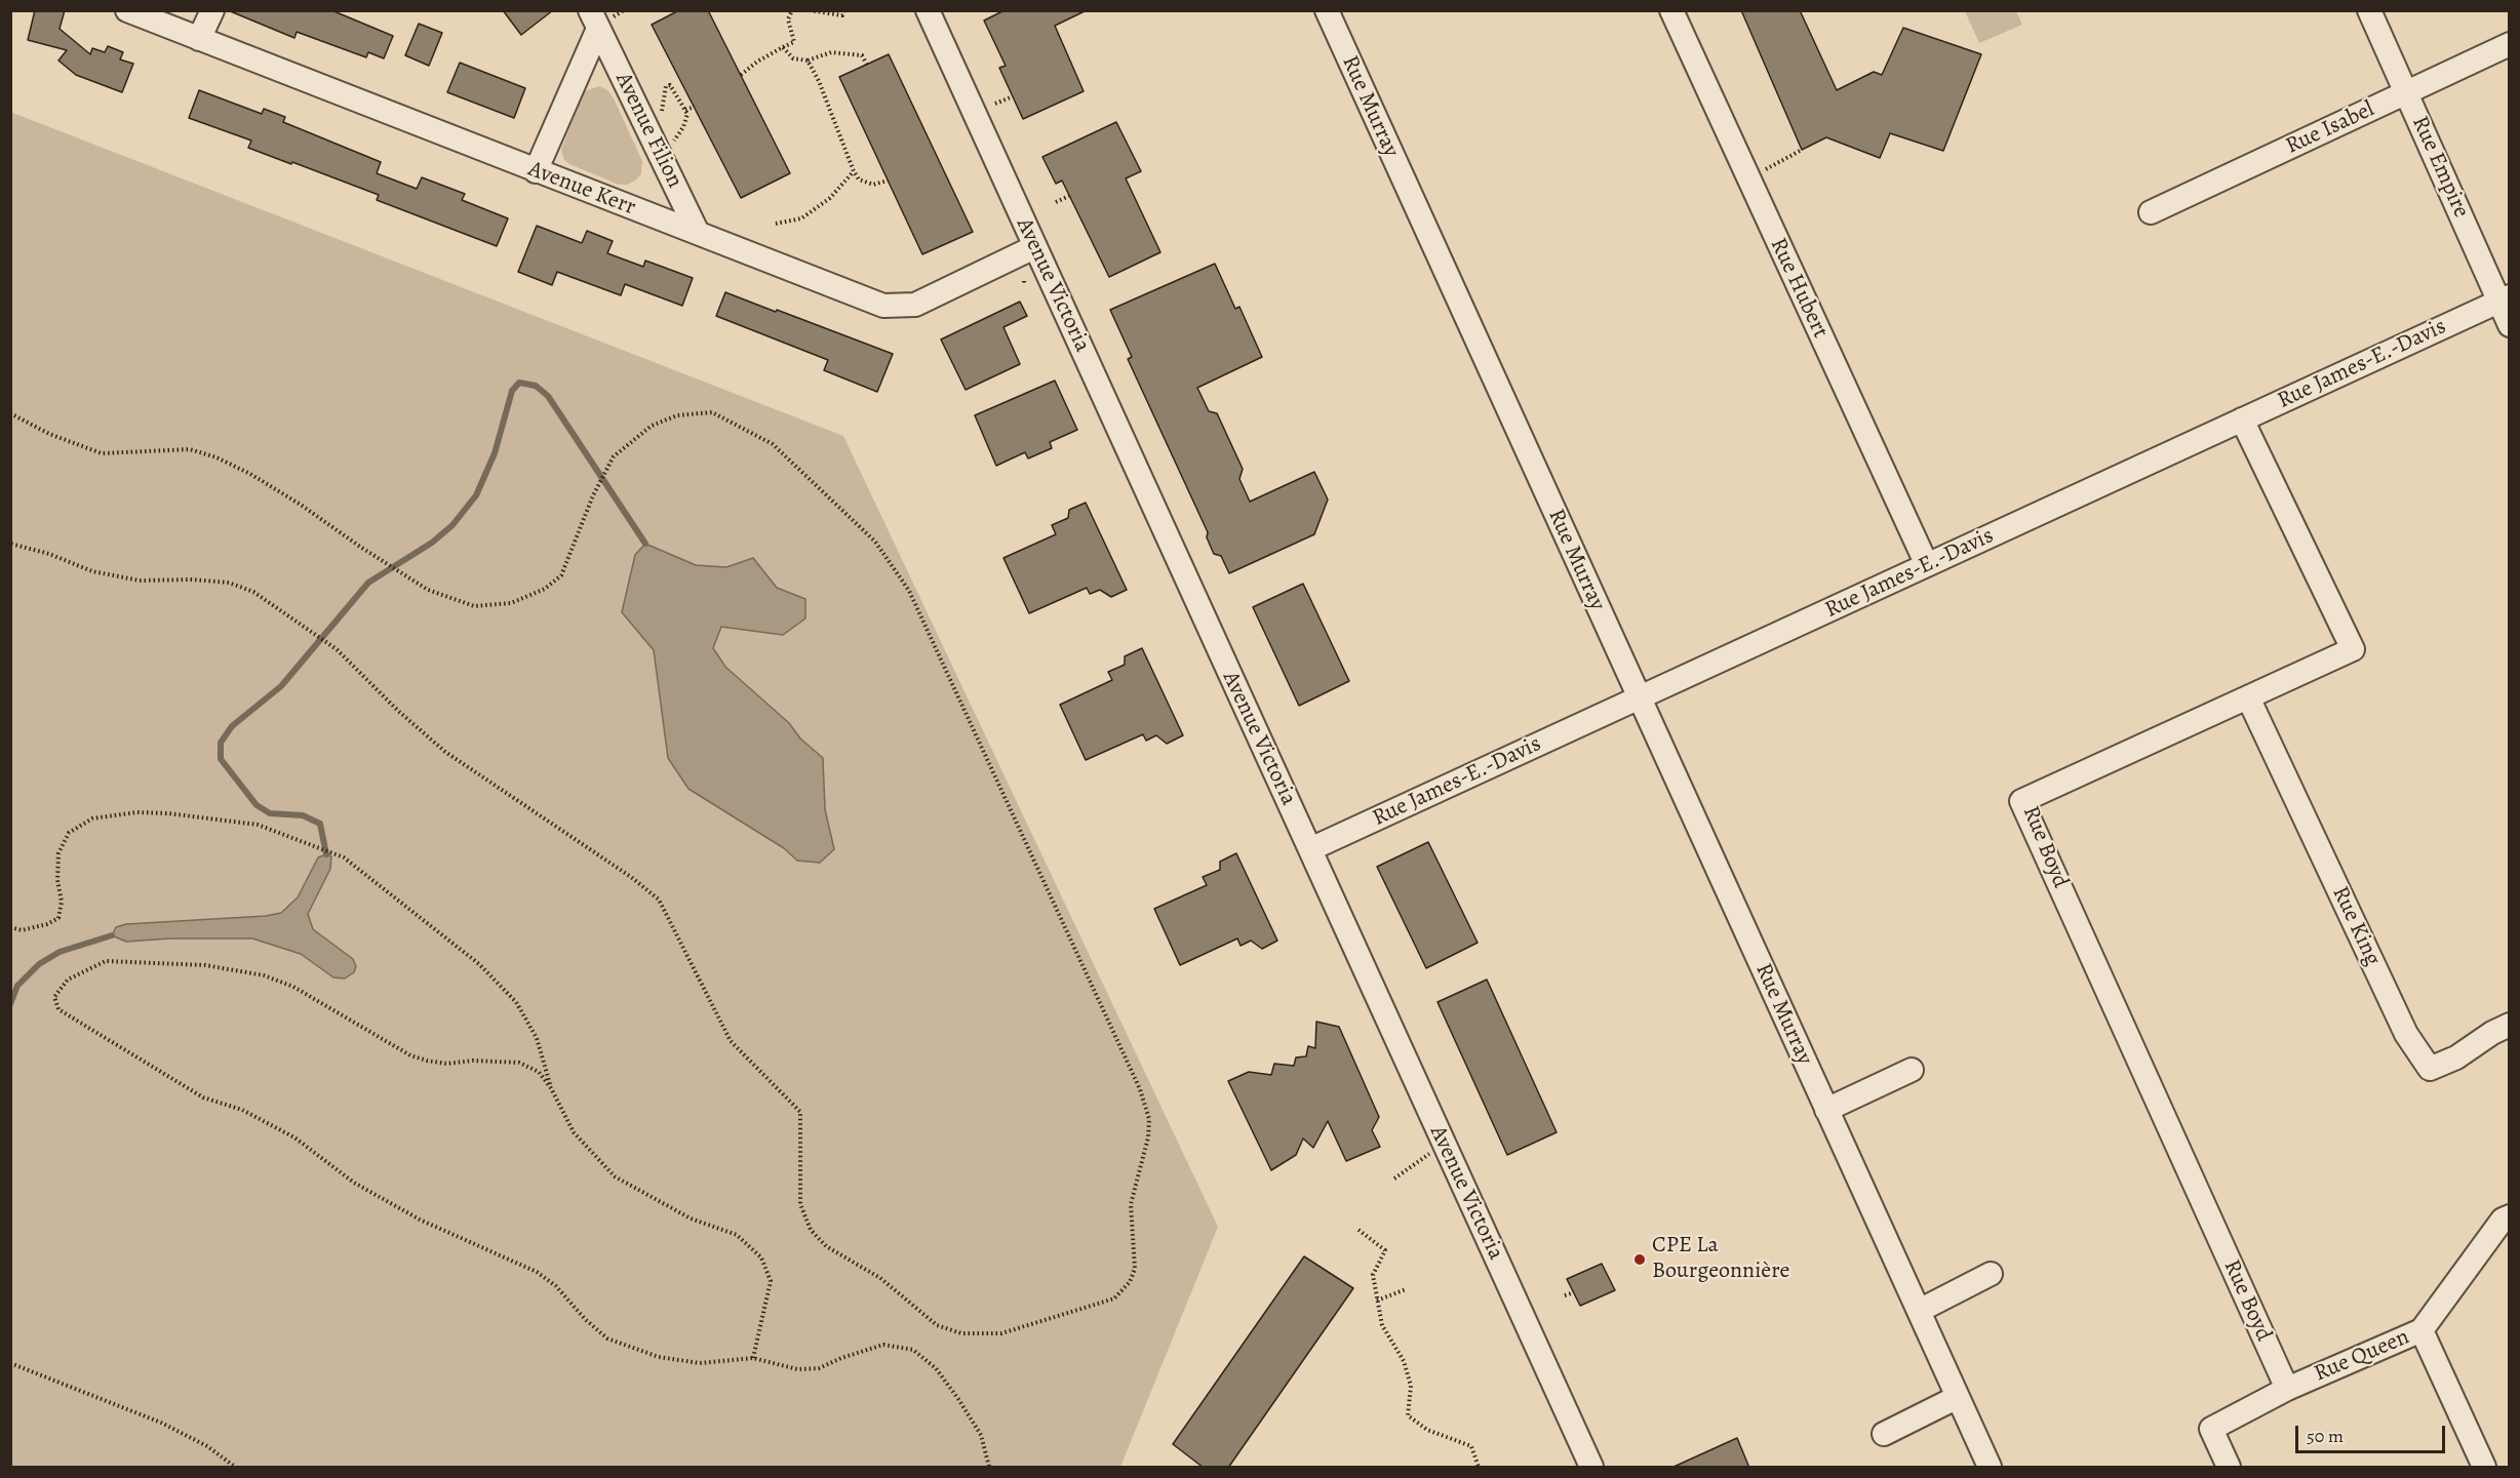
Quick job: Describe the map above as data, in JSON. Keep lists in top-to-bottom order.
{
  "streets": {
    "street": [
      "Rue Murray",
      "Rue Isabel",
      "Avenue Filion",
      "Rue Empire",
      "Avenue Kerr",
      "Avenue Victoria",
      "Rue Hubert",
      "Rue James-E.-Davis",
      "Rue Boyd",
      "Rue King",
      "Rue Queen"
    ]
  },
  "crossings": [
    ["Rue Murray", "Rue James-E.-Davis"],
    ["Rue Isabel", "Rue Empire"],
    ["Avenue Filion", "Avenue Kerr"],
    ["Rue Empire", "Rue James-E.-Davis"],
    ["Avenue Kerr", "Avenue Victoria"],
    ["Avenue Victoria", "Rue James-E.-Davis"],
    ["Rue Hubert", "Rue James-E.-Davis"],
    ["Rue James-E.-Davis", "Rue Boyd"],
    ["Rue Boyd", "Rue King"],
    ["Rue Boyd", "Rue Queen"]
  ],
  "places": ["CPE La Bourgeonnière"],
  "scale_bar": "50 m"
}
